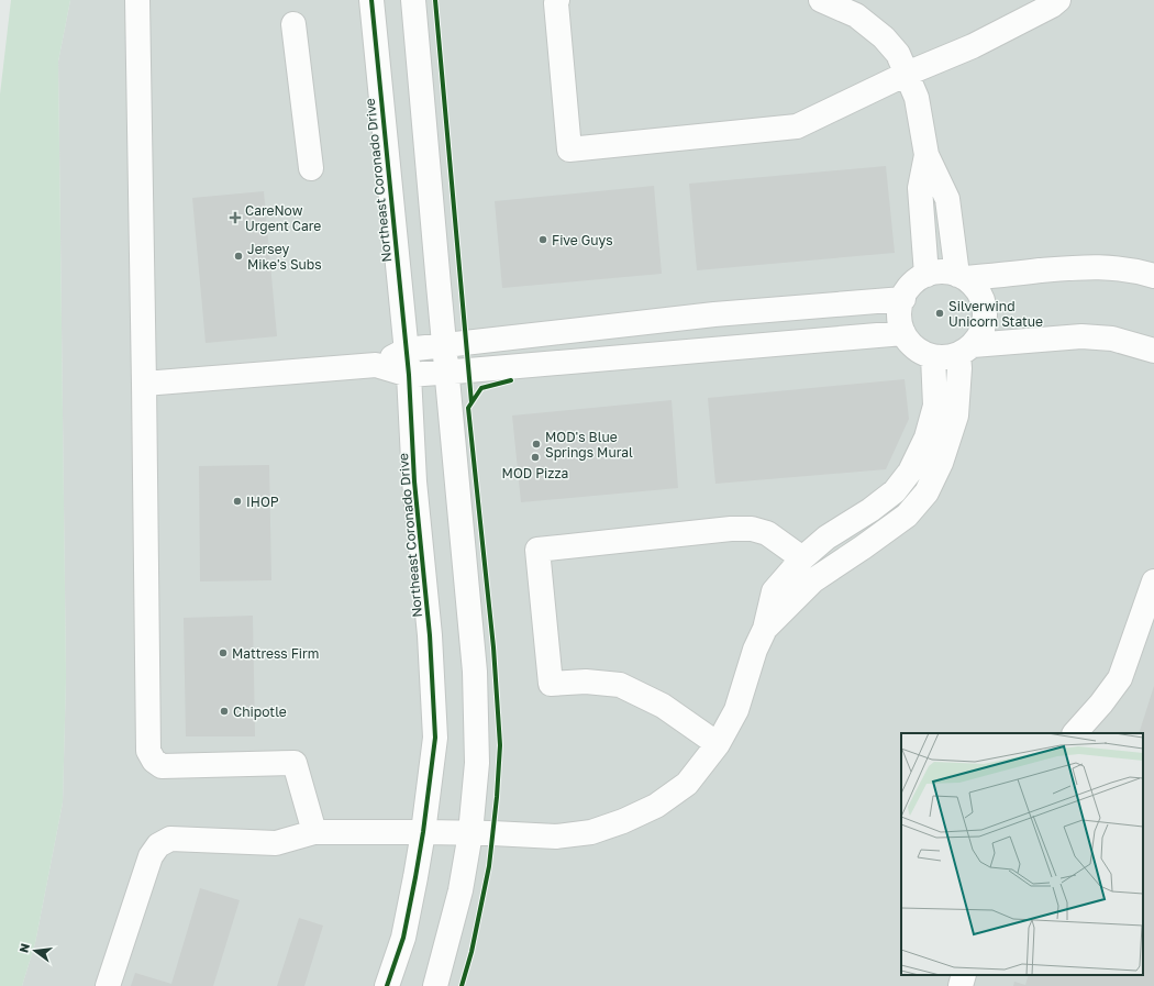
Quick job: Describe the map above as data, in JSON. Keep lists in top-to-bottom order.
{
  "streets": {
    "street": ["Northeast Coronado Drive"]
  },
  "places": {
    "health": ["CareNow Urgent Care"],
    "other": [
      "Five Guys",
      "Jersey Mike's Subs",
      "Silverwind Unicorn Statue",
      "MOD's Blue Springs Mural",
      "MOD Pizza",
      "IHOP",
      "Mattress Firm",
      "Chipotle"
    ]
  },
  "north": "left"
}
